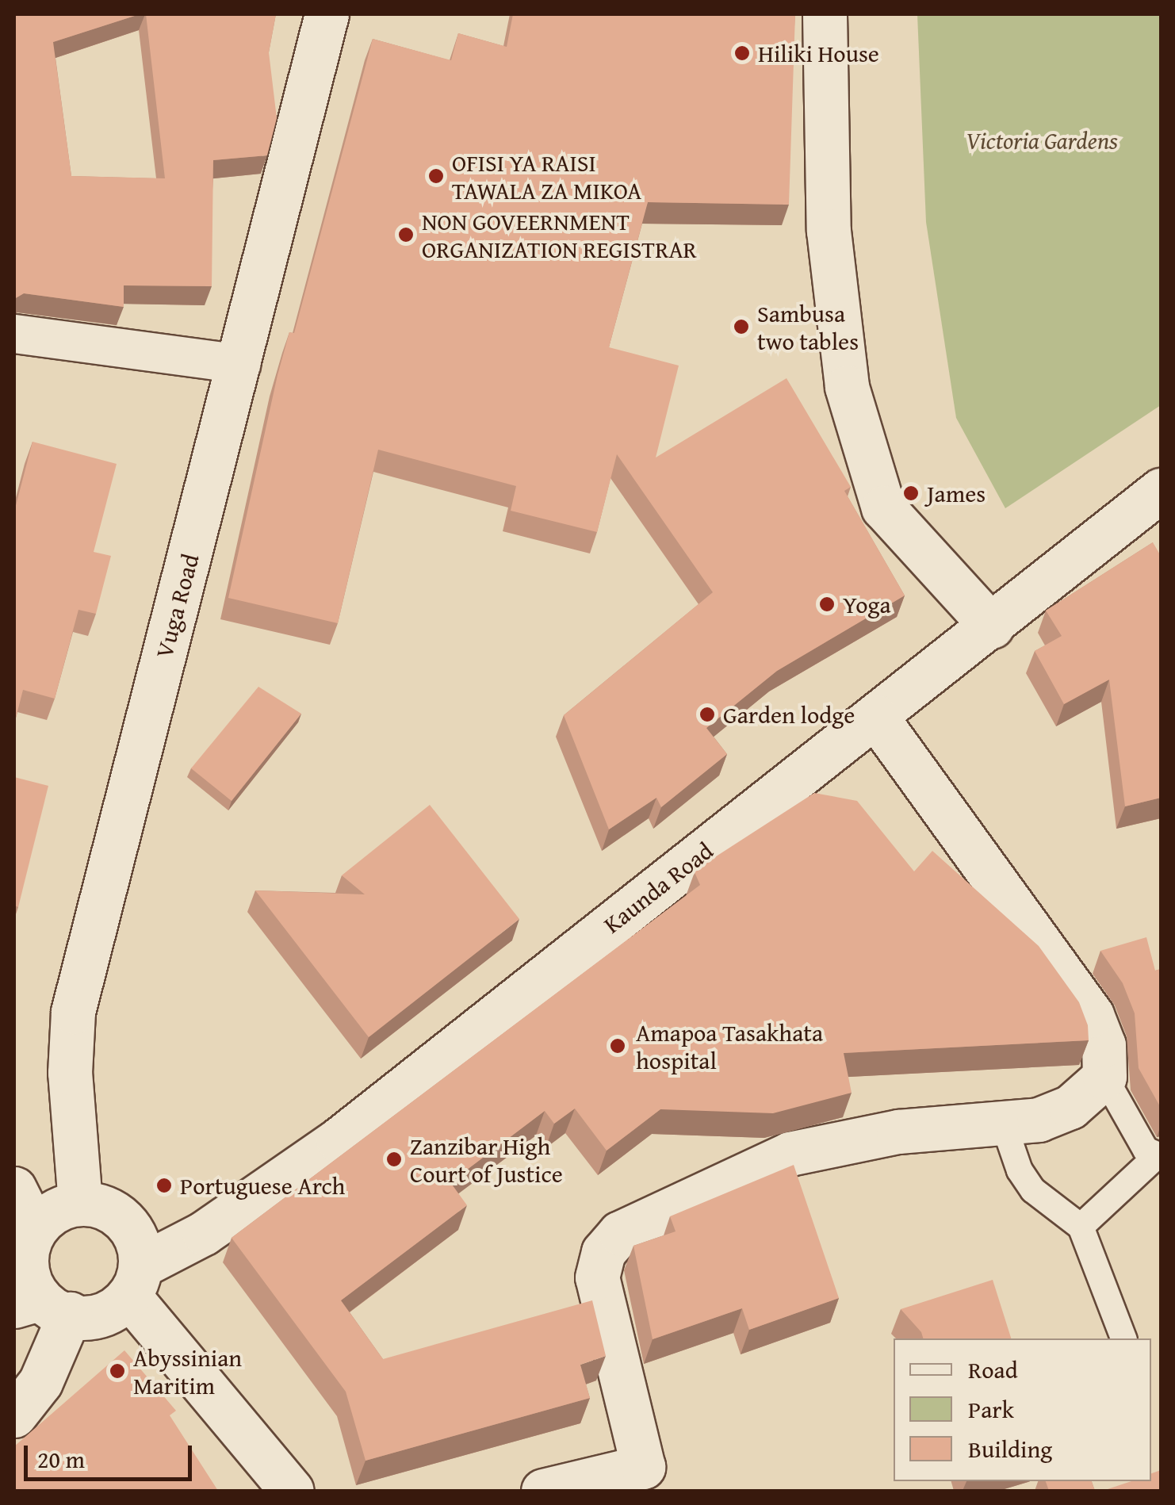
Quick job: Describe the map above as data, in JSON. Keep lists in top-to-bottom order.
{
  "streets": {
    "street": ["Vuga Road", "Kaunda Road"]
  },
  "crossings": [
    ["Vuga Road", "Kaunda Road"]
  ],
  "parks": ["Victoria Gardens"],
  "places": [
    "Hiliki House",
    "OFISI YA RAISI TAWALA ZA MIKOA",
    "NON GOVEERNMENT ORGANIZATION REGISTRAR",
    "Sambusa two tables",
    "James",
    "Yoga",
    "Garden lodge",
    "Amapoa Tasakhata hospital",
    "Zanzibar High Court of Justice",
    "Portuguese Arch",
    "Abyssinian Maritim"
  ],
  "legend": ["Road", "Park", "Building"],
  "scale_bar": "20 m"
}
